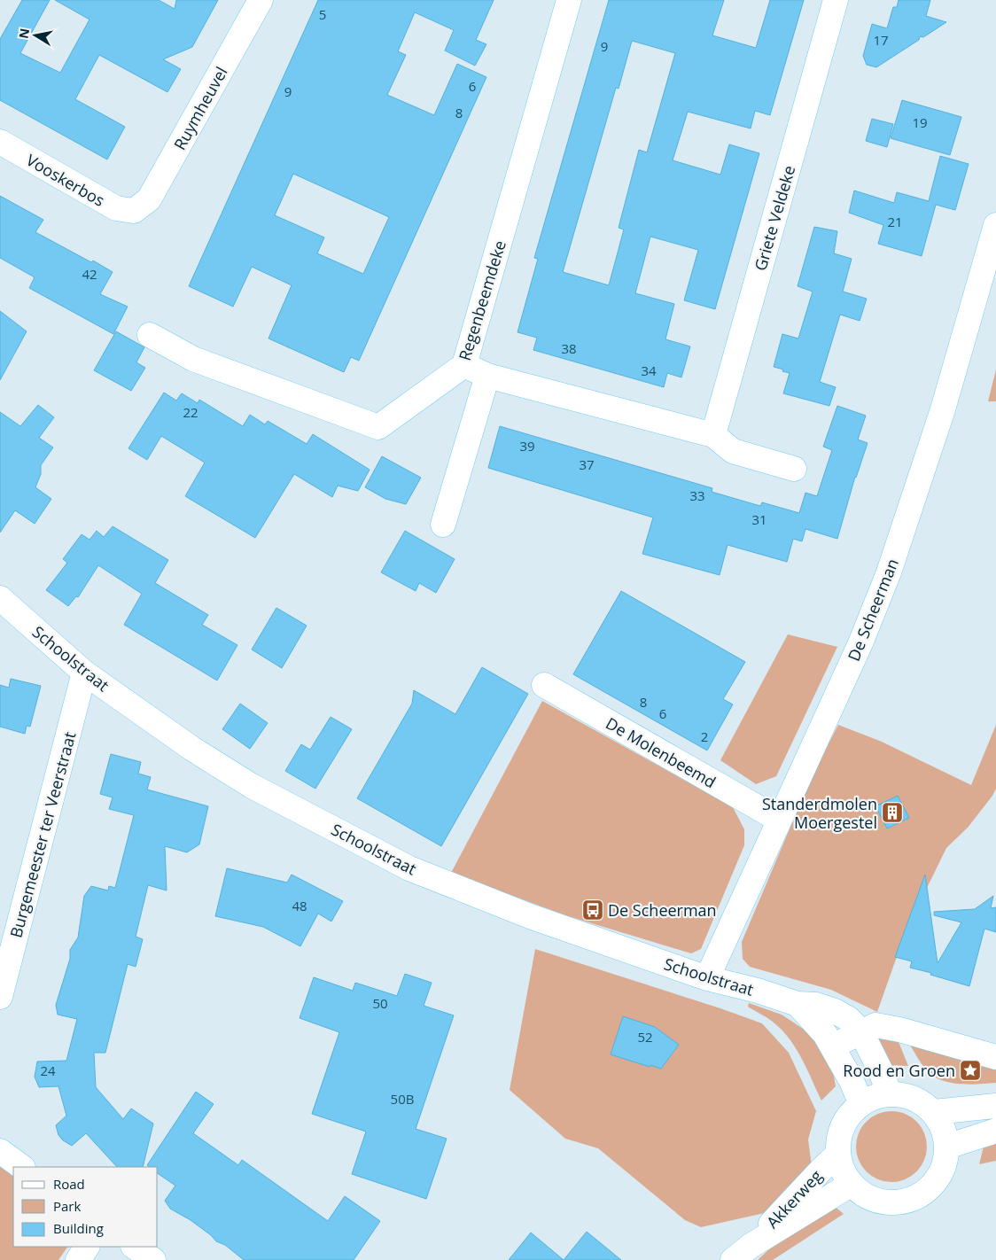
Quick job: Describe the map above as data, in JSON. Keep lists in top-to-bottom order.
{
  "streets": {
    "street": [
      "Ruymheuvel",
      "Vooskerbos",
      "Griete Veldeke",
      "Regenbeemdeke",
      "De Scheerman",
      "Schoolstraat",
      "De Molenbeemd",
      "Burgemeester ter Veerstraat",
      "Akkerweg"
    ]
  },
  "crossings": [
    ["Ruymheuvel", "Vooskerbos"],
    ["De Scheerman", "Schoolstraat"],
    ["De Scheerman", "De Molenbeemd"],
    ["Schoolstraat", "Burgemeester ter Veerstraat"],
    ["Schoolstraat", "Akkerweg"]
  ],
  "places": {
    "building": ["Standerdmolen Moergestel"],
    "bus stop": ["De Scheerman"],
    "place": ["Rood en Groen"]
  },
  "house_numbers": [
    "5",
    "17",
    "9",
    "6",
    "9",
    "8",
    "19",
    "21",
    "42",
    "38",
    "34",
    "22",
    "39",
    "37",
    "33",
    "31",
    "8",
    "6",
    "2",
    "48",
    "50",
    "52",
    "24",
    "50B"
  ],
  "legend": ["Road", "Park", "Building"],
  "north": "left"
}
